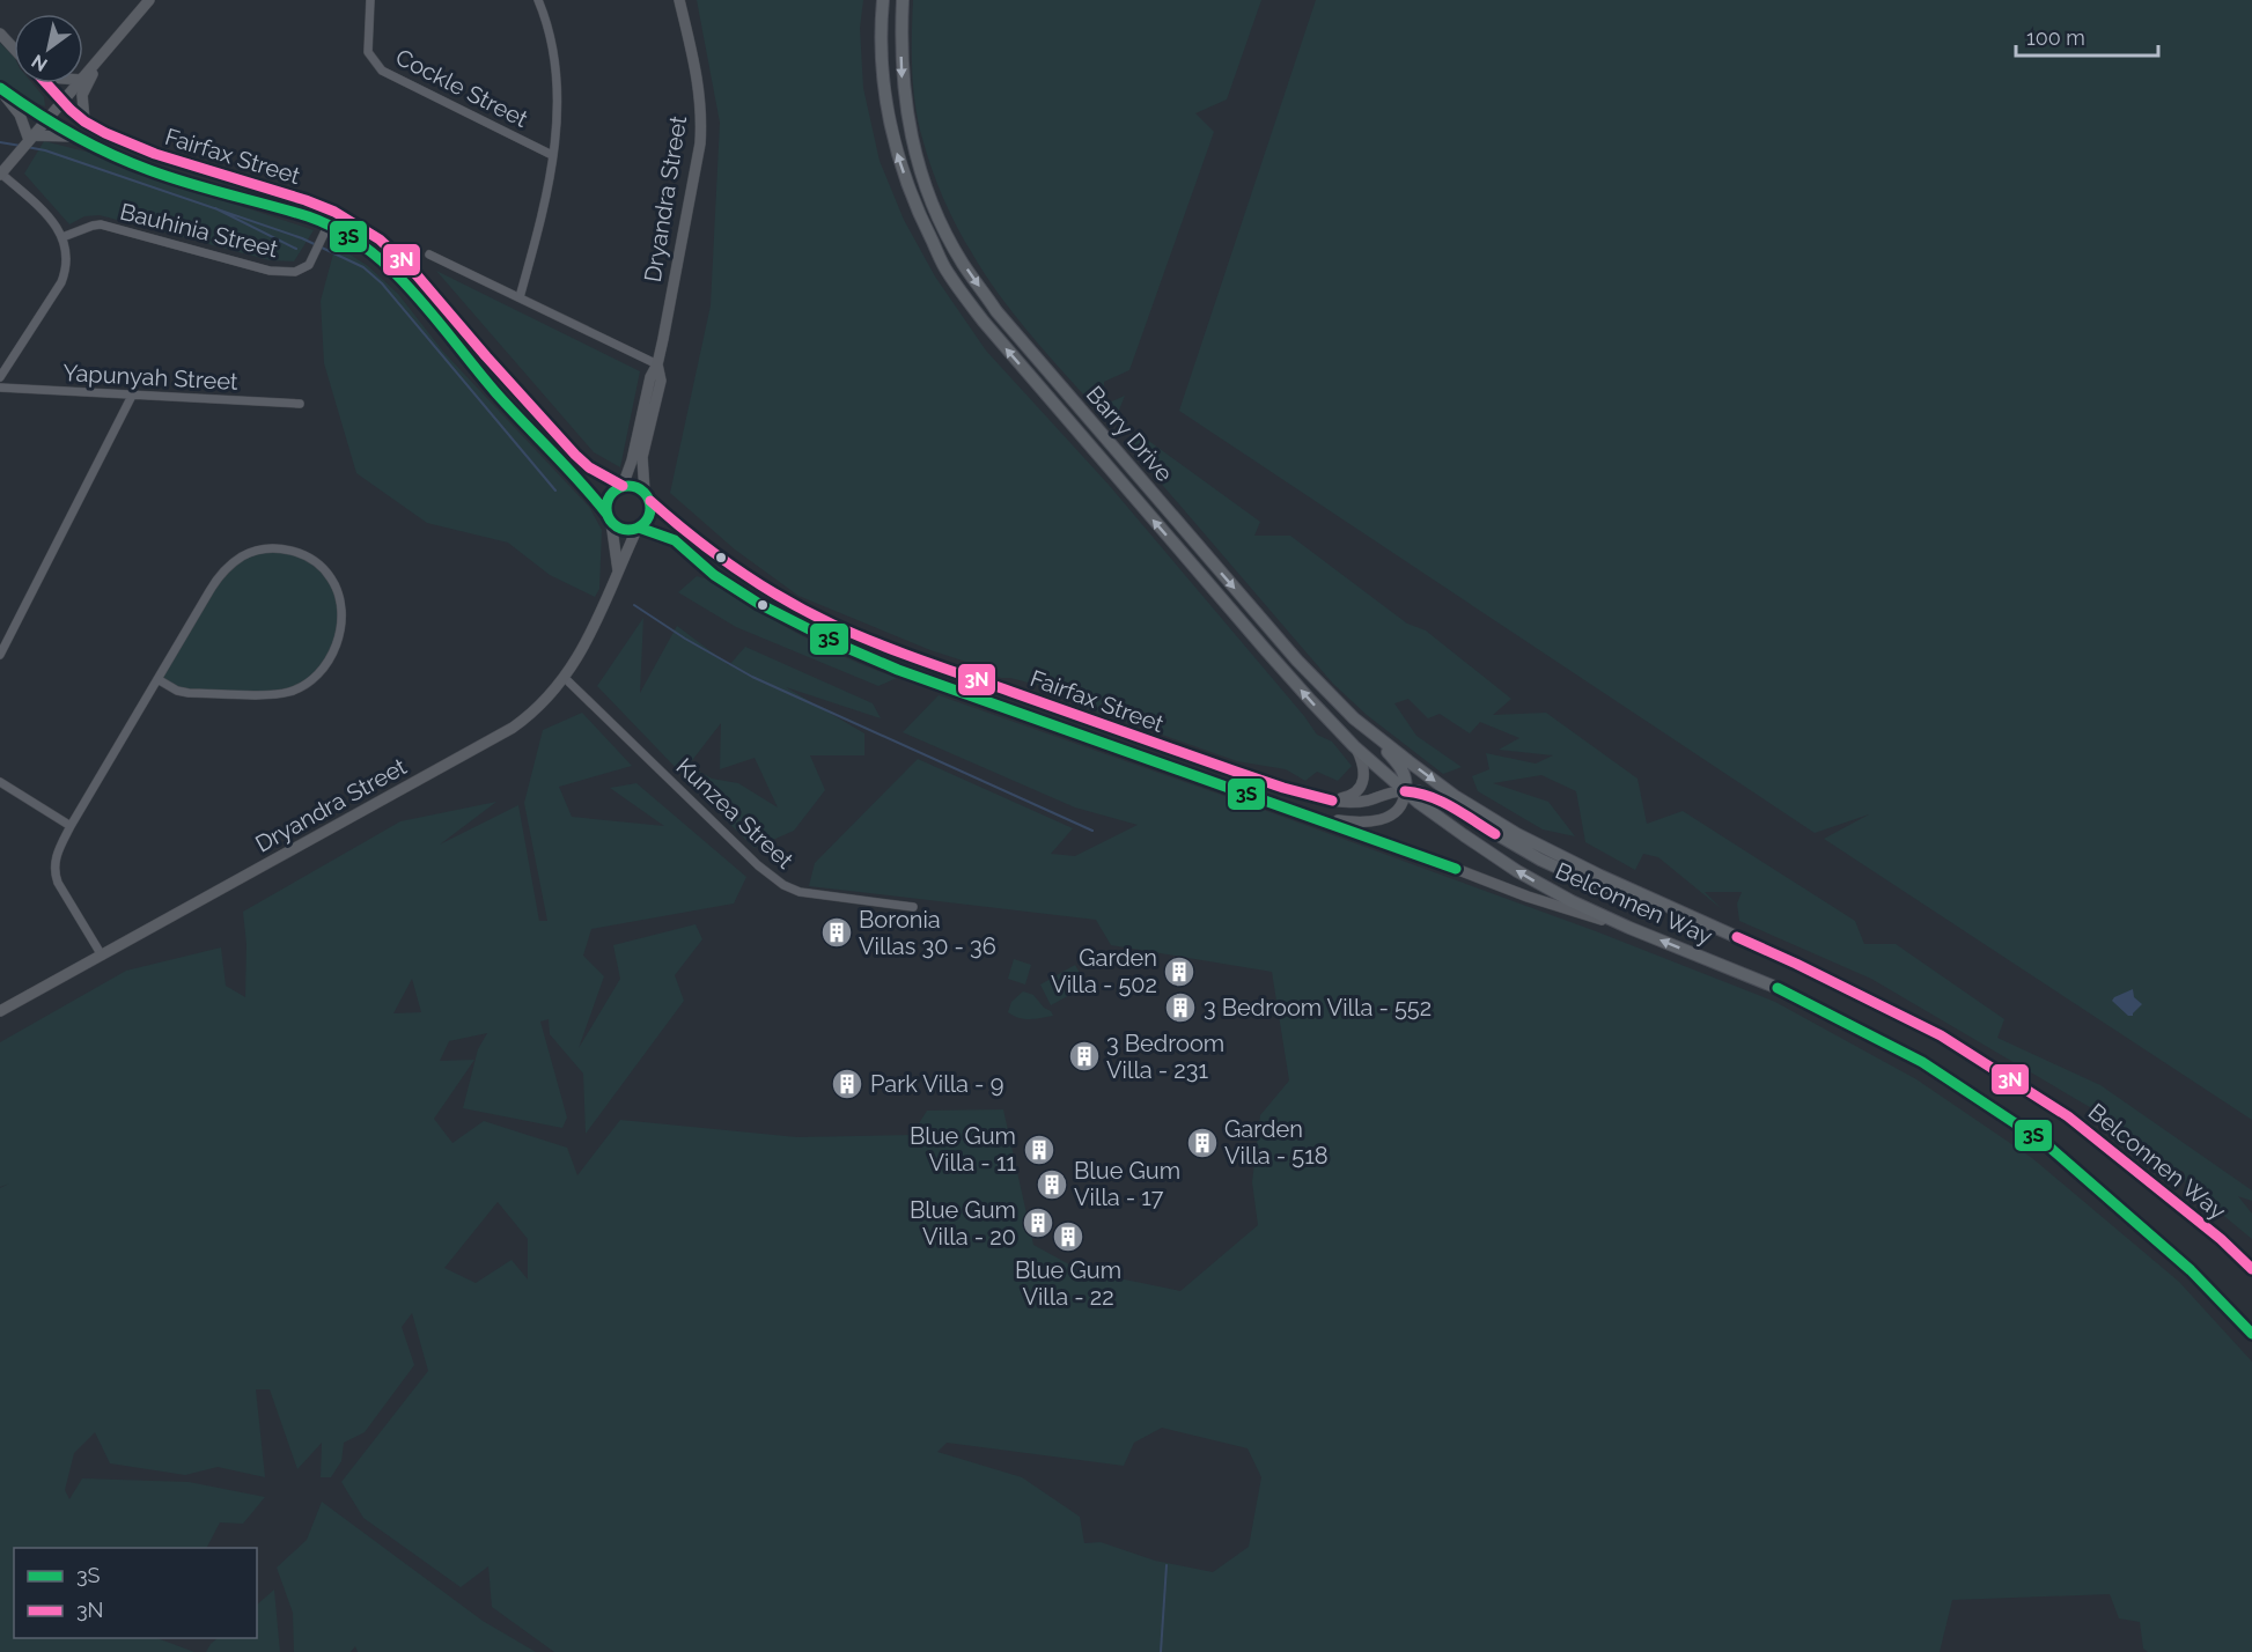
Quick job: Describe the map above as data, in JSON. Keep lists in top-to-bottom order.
{
  "streets": {
    "main road": [
      "Fairfax Street",
      "Dryandra Street",
      "Barry Drive",
      "Belconnen Way"
    ],
    "street": [
      "Cockle Street",
      "Bauhinia Street",
      "Yapunyah Street",
      "Kunzea Street"
    ]
  },
  "crossings": [
    ["Fairfax Street", "Dryandra Street"],
    ["Fairfax Street", "Bauhinia Street"],
    ["Fairfax Street", "Barry Drive"],
    ["Fairfax Street", "Belconnen Way"],
    ["Dryandra Street", "Kunzea Street"],
    ["Barry Drive", "Belconnen Way"]
  ],
  "places": {
    "building": [
      "Boronia Villas 30 - 36",
      "Garden Villa - 502",
      "3 Bedroom Villa - 552",
      "3 Bedroom Villa - 231",
      "Park Villa - 9",
      "Garden Villa - 518",
      "Blue Gum Villa - 11",
      "Blue Gum Villa - 17",
      "Blue Gum Villa - 20",
      "Blue Gum Villa - 22"
    ]
  },
  "lines": ["transit line 3N", "transit line 3S"],
  "legend": ["3S", "3N"],
  "scale_bar": "100 m",
  "north": "bottom left"
}
